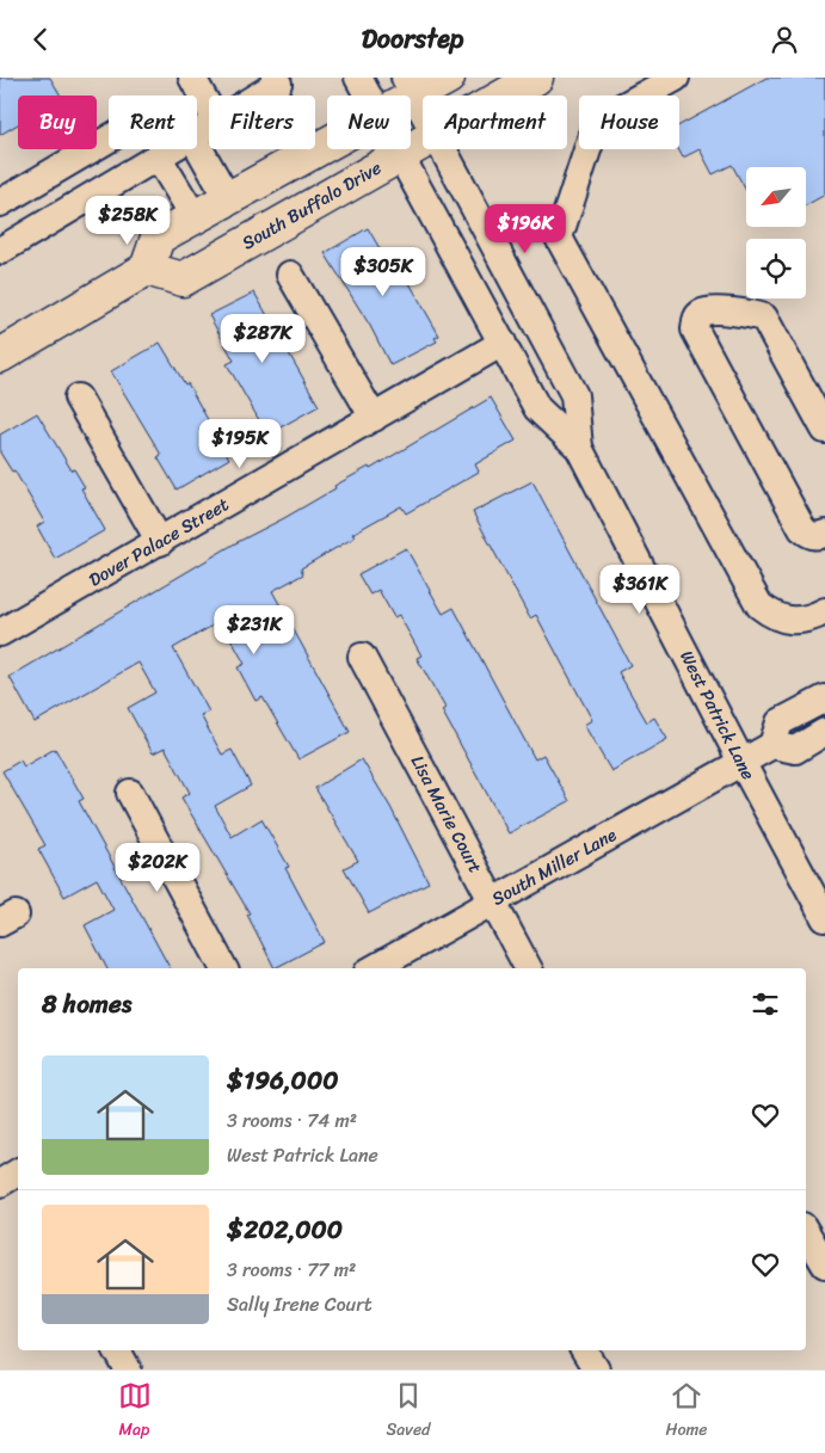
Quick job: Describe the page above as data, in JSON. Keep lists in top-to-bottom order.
{
  "streets": {
    "main road": ["South Buffalo Drive"],
    "street": [
      "Dover Palace Street",
      "West Patrick Lane",
      "Lisa Marie Court",
      "South Miller Lane"
    ]
  },
  "crossings": [
    ["South Buffalo Drive", "West Patrick Lane"],
    ["Dover Palace Street", "West Patrick Lane"],
    ["West Patrick Lane", "South Miller Lane"],
    ["Lisa Marie Court", "South Miller Lane"]
  ],
  "north": "bottom left",
  "page": {
    "header": "Doorstep",
    "chip": [
      "Buy",
      "Rent",
      "Filters",
      "New",
      "Apartment",
      "House"
    ],
    "price": [
      "$258K",
      "$196K",
      "$305K",
      "$287K",
      "$195K",
      "$361K",
      "$231K",
      "$202K"
    ],
    "heading": "8 homes",
    "list": [
      {
        "name": "$196,000",
        "note": "3 rooms · 74 m² · West Patrick Lane"
      },
      {
        "name": "$202,000",
        "note": "3 rooms · 77 m² · Sally Irene Court"
      }
    ],
    "tabs": ["Map", "Saved", "Home"]
  }
}
